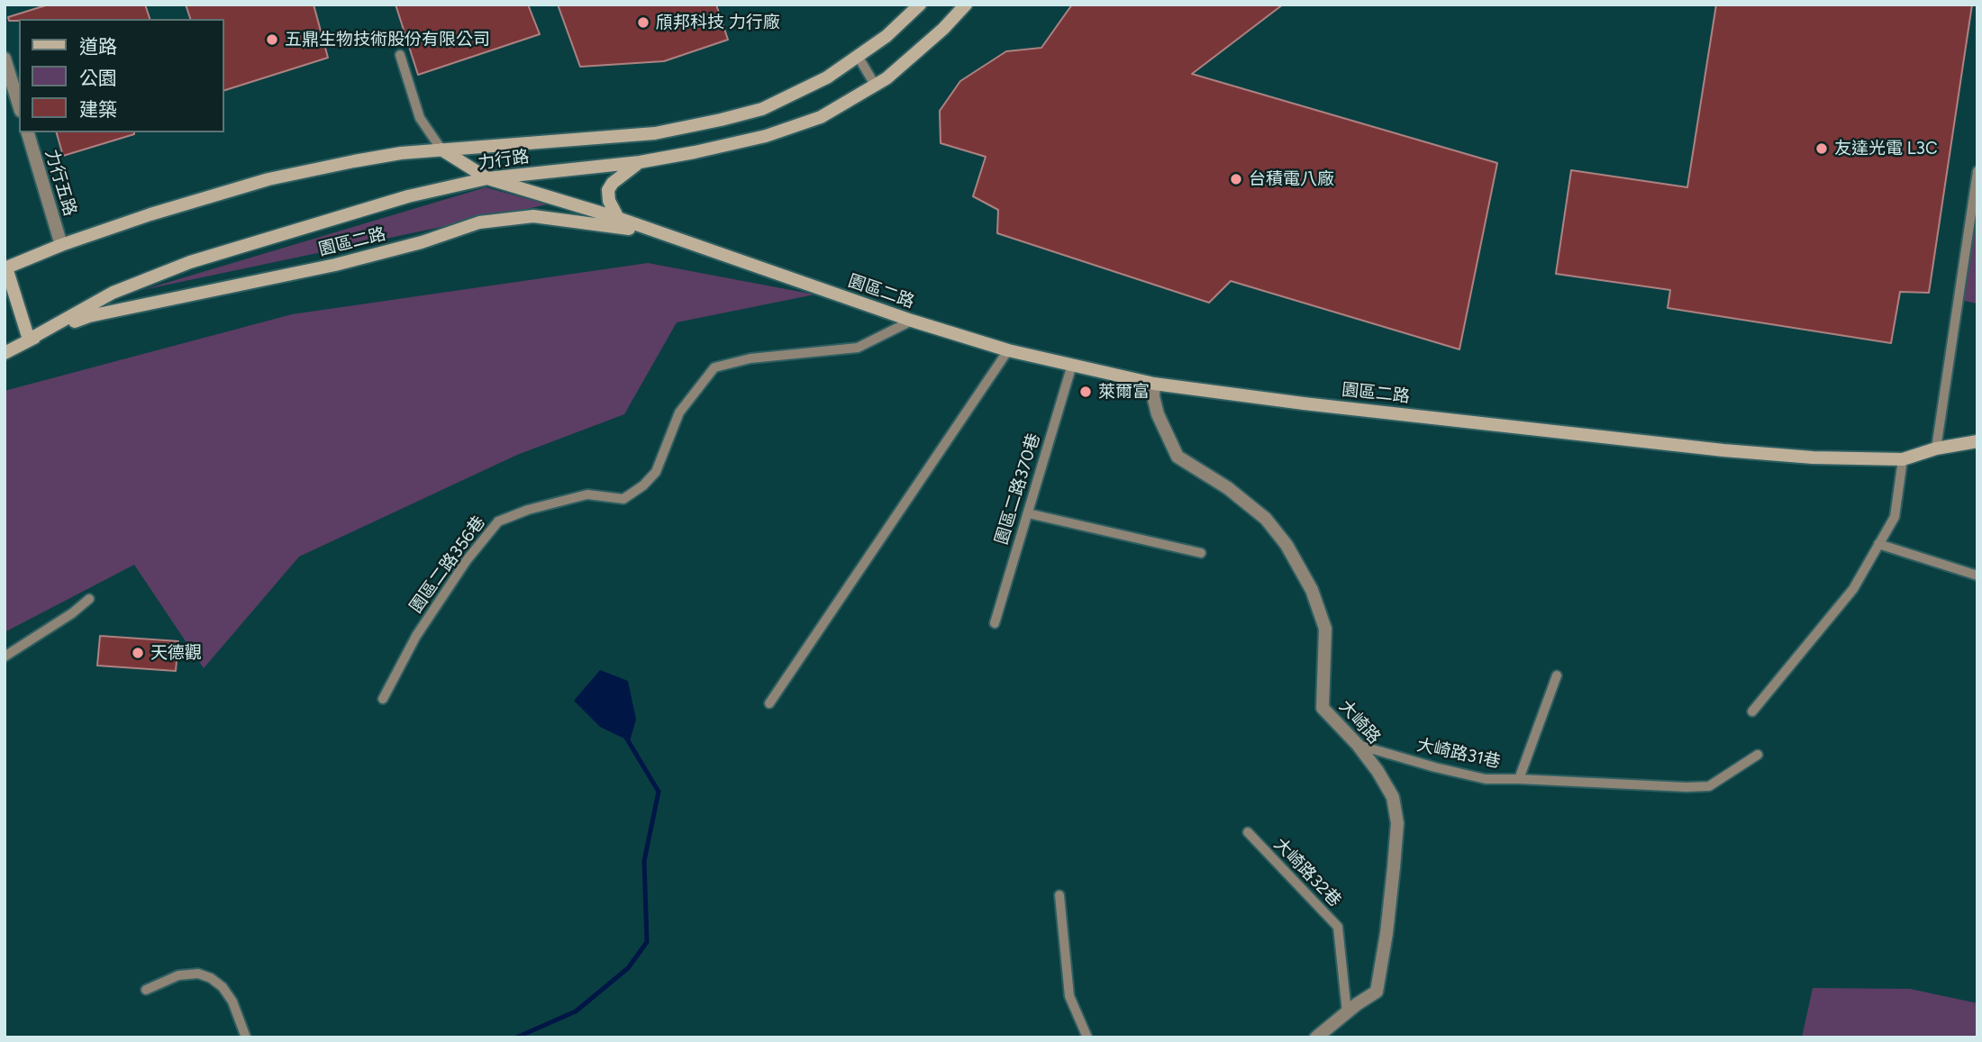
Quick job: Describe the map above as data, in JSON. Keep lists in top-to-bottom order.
{
  "streets": {
    "street": [
      "力行路",
      "力行五路",
      "園區二路",
      "大崎路"
    ],
    "lane": [
      "園區二路370巷",
      "園區二路356巷",
      "大崎路31巷",
      "大崎路32巷"
    ]
  },
  "crossings": [
    ["力行路", "力行五路"],
    ["力行路", "園區二路"],
    ["園區二路", "園區二路370巷"],
    ["園區二路", "園區二路356巷"],
    ["園區二路", "大崎路"],
    ["大崎路", "大崎路31巷"],
    ["大崎路", "大崎路32巷"]
  ],
  "places": [
    "頎邦科技 力行廠",
    "五鼎生物技術股份有限公司",
    "友達光電 L3C",
    "台積電八廠",
    "萊爾富",
    "天德觀"
  ],
  "legend": ["道路", "公園", "建築"]
}
